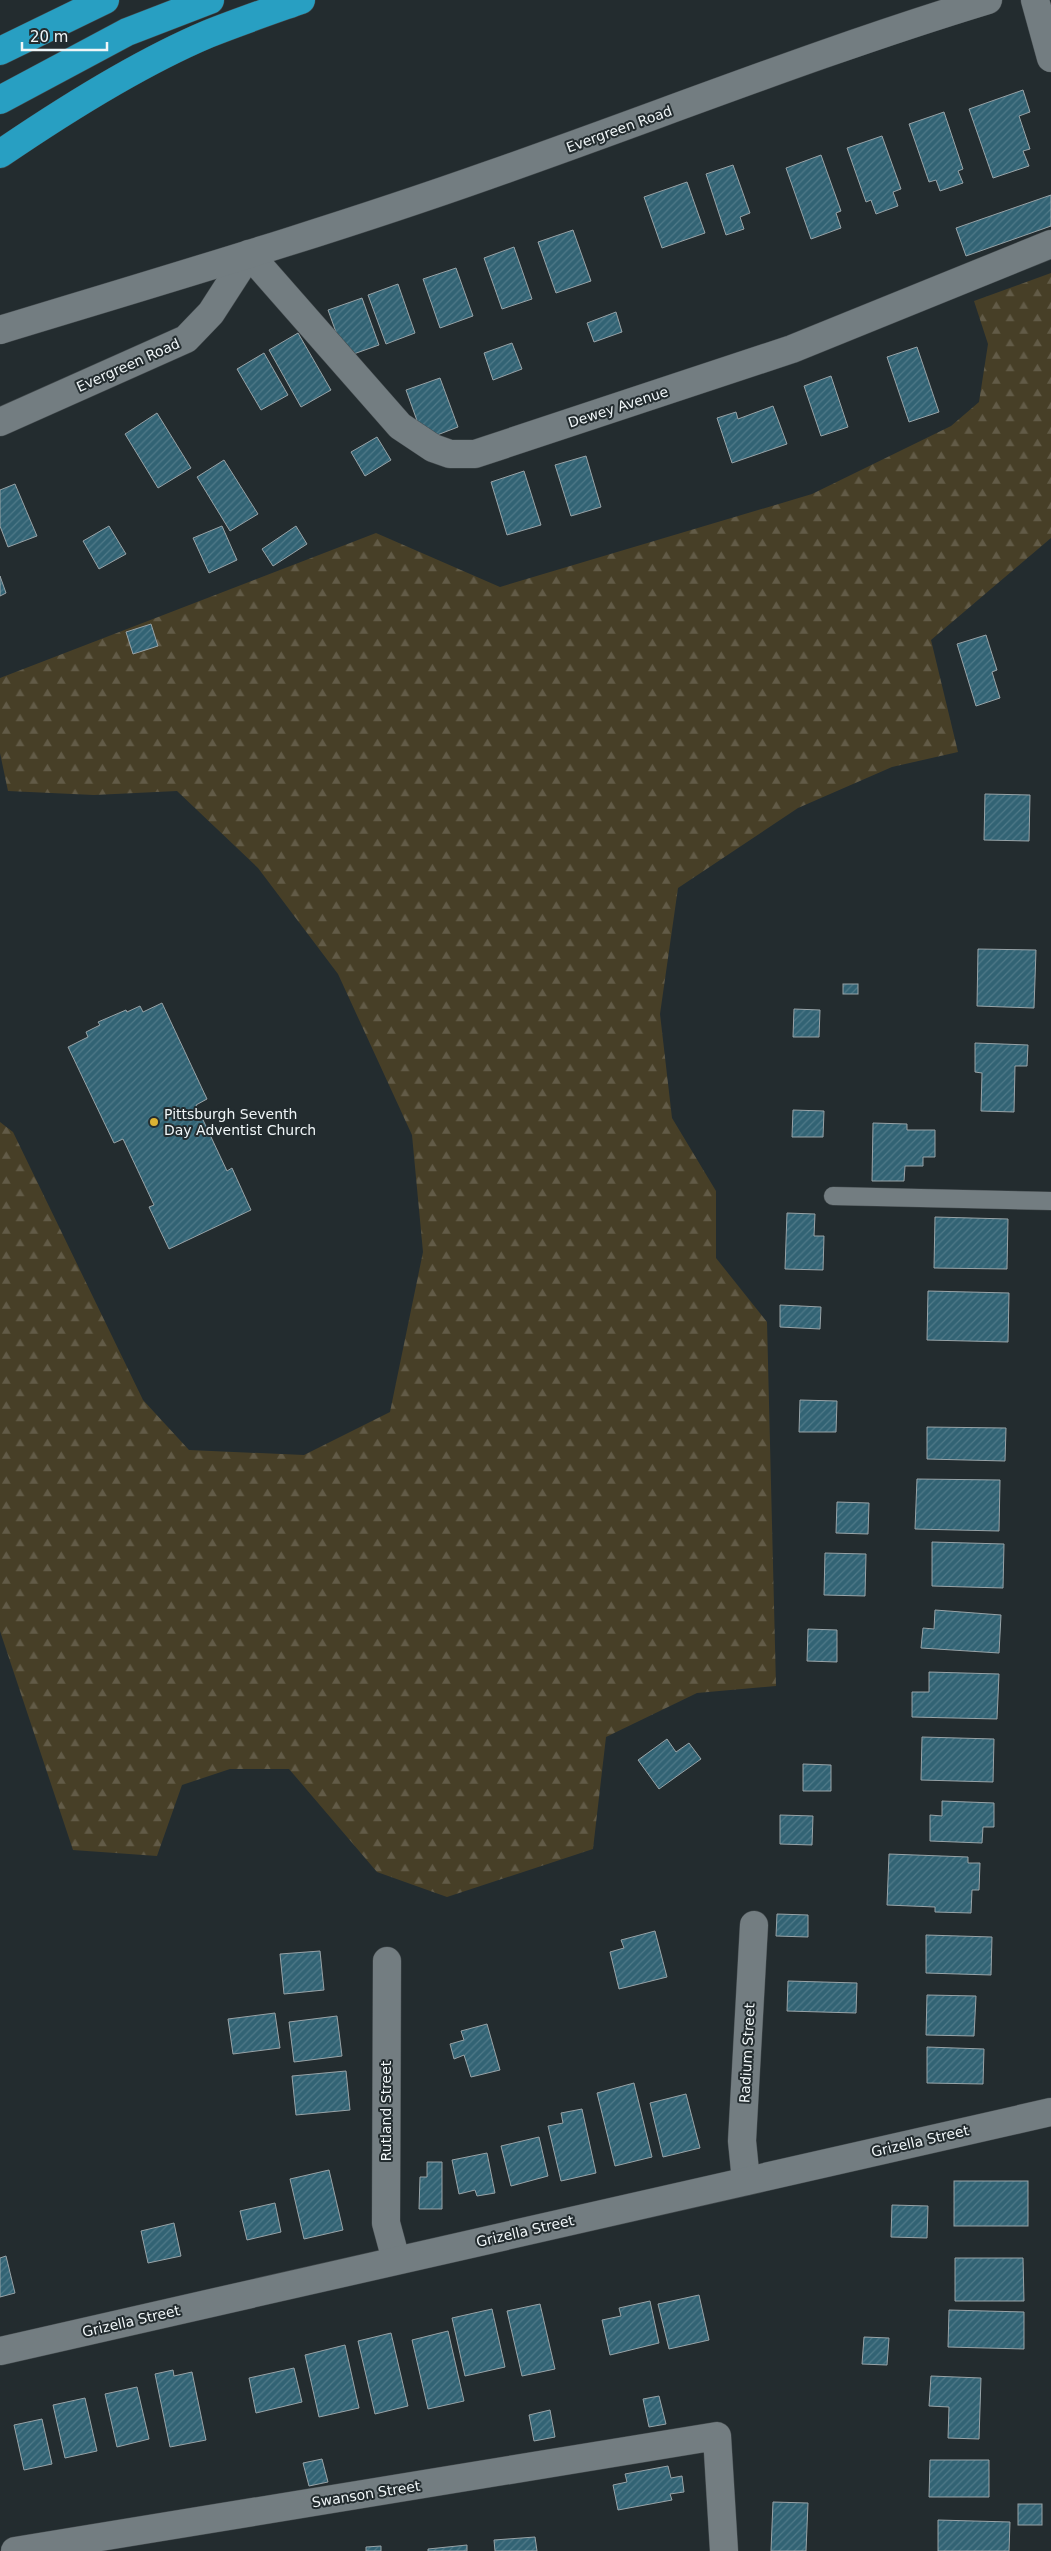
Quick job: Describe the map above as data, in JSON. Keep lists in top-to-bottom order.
{
  "streets": {
    "street": [
      "Evergreen Road",
      "Dewey Avenue",
      "Radium Street",
      "Rutland Street",
      "Grizella Street",
      "Swanson Street"
    ]
  },
  "crossings": [
    ["Evergreen Road", "Dewey Avenue"],
    ["Radium Street", "Grizella Street"],
    ["Rutland Street", "Grizella Street"]
  ],
  "places": ["Pittsburgh Seventh Day Adventist Church"],
  "scale_bar": "20 m"
}
